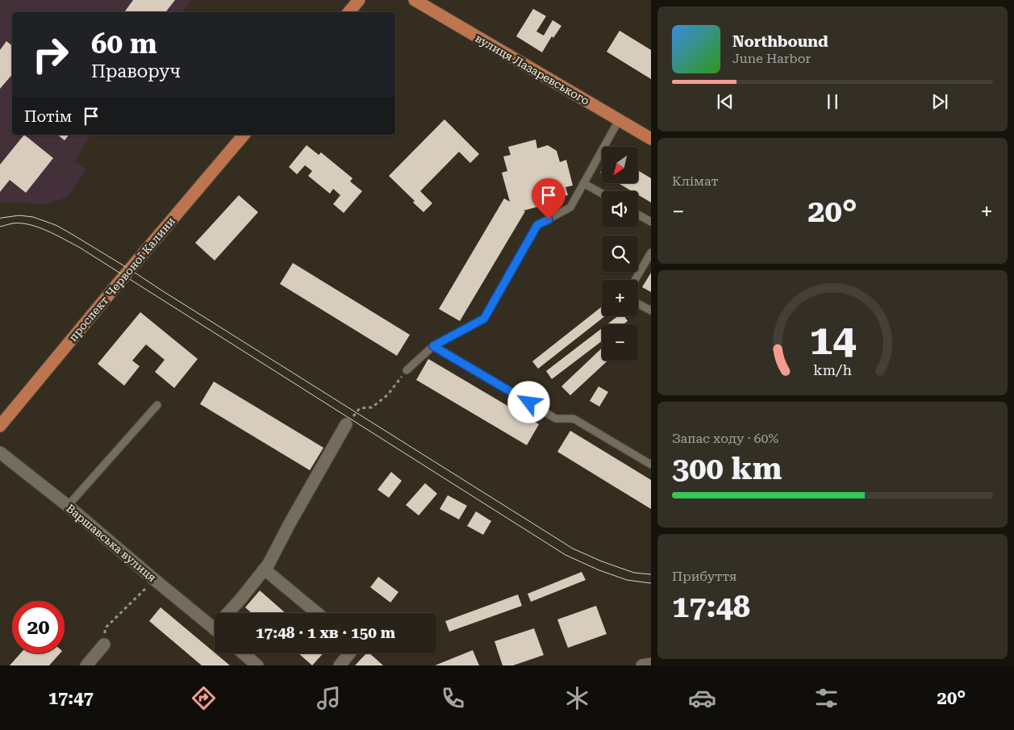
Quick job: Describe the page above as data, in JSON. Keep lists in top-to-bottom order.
{
  "streets": {
    "main road": ["вулиця Лазаревського", "проспект Червоної Калини"],
    "street": ["Варшавська вулиця"]
  },
  "north": "bottom left",
  "page": {
    "turn": ["60 m", "Праворуч"],
    "song": ["Northbound", "June Harbor"],
    "then": "Потім",
    "tile": [
      "Клімат",
      ["Запас ходу · 60%", "300 km"],
      ["Прибуття", "17:48"]
    ],
    "map_buttons": ["+", "−"],
    "heat": ["−", "20°", "+"],
    "limit": "20",
    "trip": "17:48 · 1 хв · 150 m",
    "tabs": ["17:47", "20°"],
    "gauge": ["14", "km/h"]
  }
}
